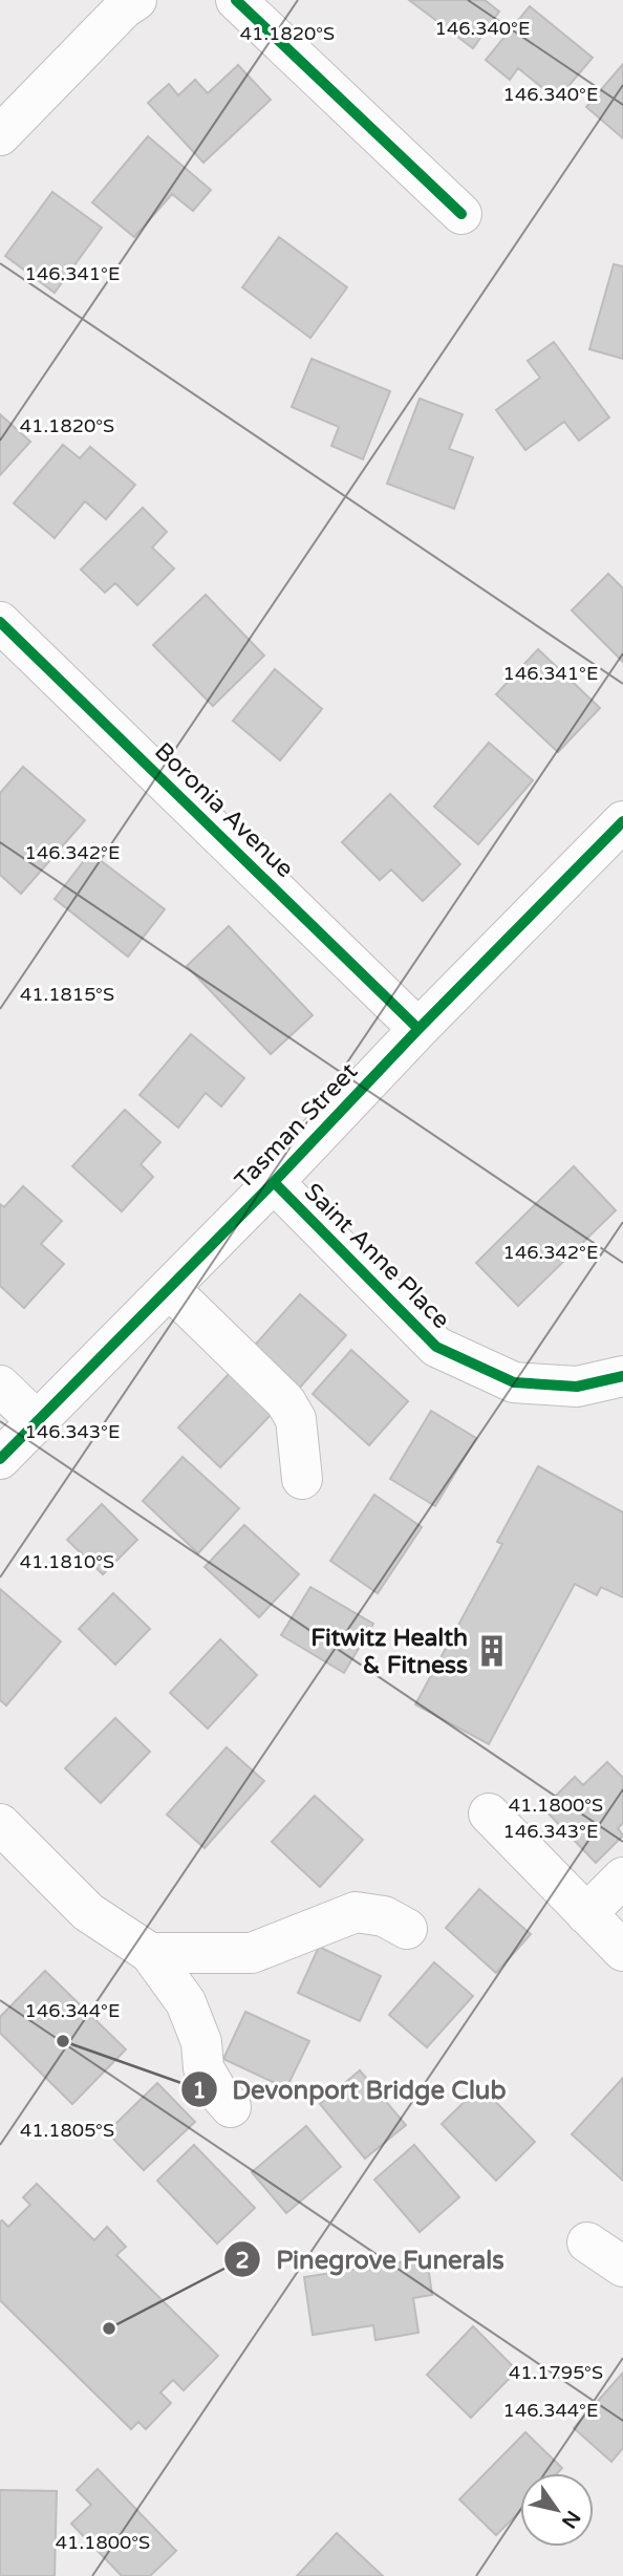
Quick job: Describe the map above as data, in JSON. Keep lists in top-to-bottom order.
{
  "streets": {
    "street": ["Boronia Avenue", "Tasman Street", "Saint Anne Place"]
  },
  "crossings": [
    ["Boronia Avenue", "Tasman Street"],
    ["Tasman Street", "Saint Anne Place"]
  ],
  "places": {
    "building": ["Fitwitz Health & Fitness"],
    "other": ["Devonport Bridge Club", "Pinegrove Funerals"]
  },
  "north": "bottom right",
  "coordinates": [
    "146.340°E",
    "41.1820°S",
    "146.341°E",
    "146.342°E",
    "41.1815°S",
    "146.343°E",
    "41.1810°S",
    "41.1800°S",
    "146.344°E",
    "41.1805°S",
    "41.1795°S"
  ]
}
